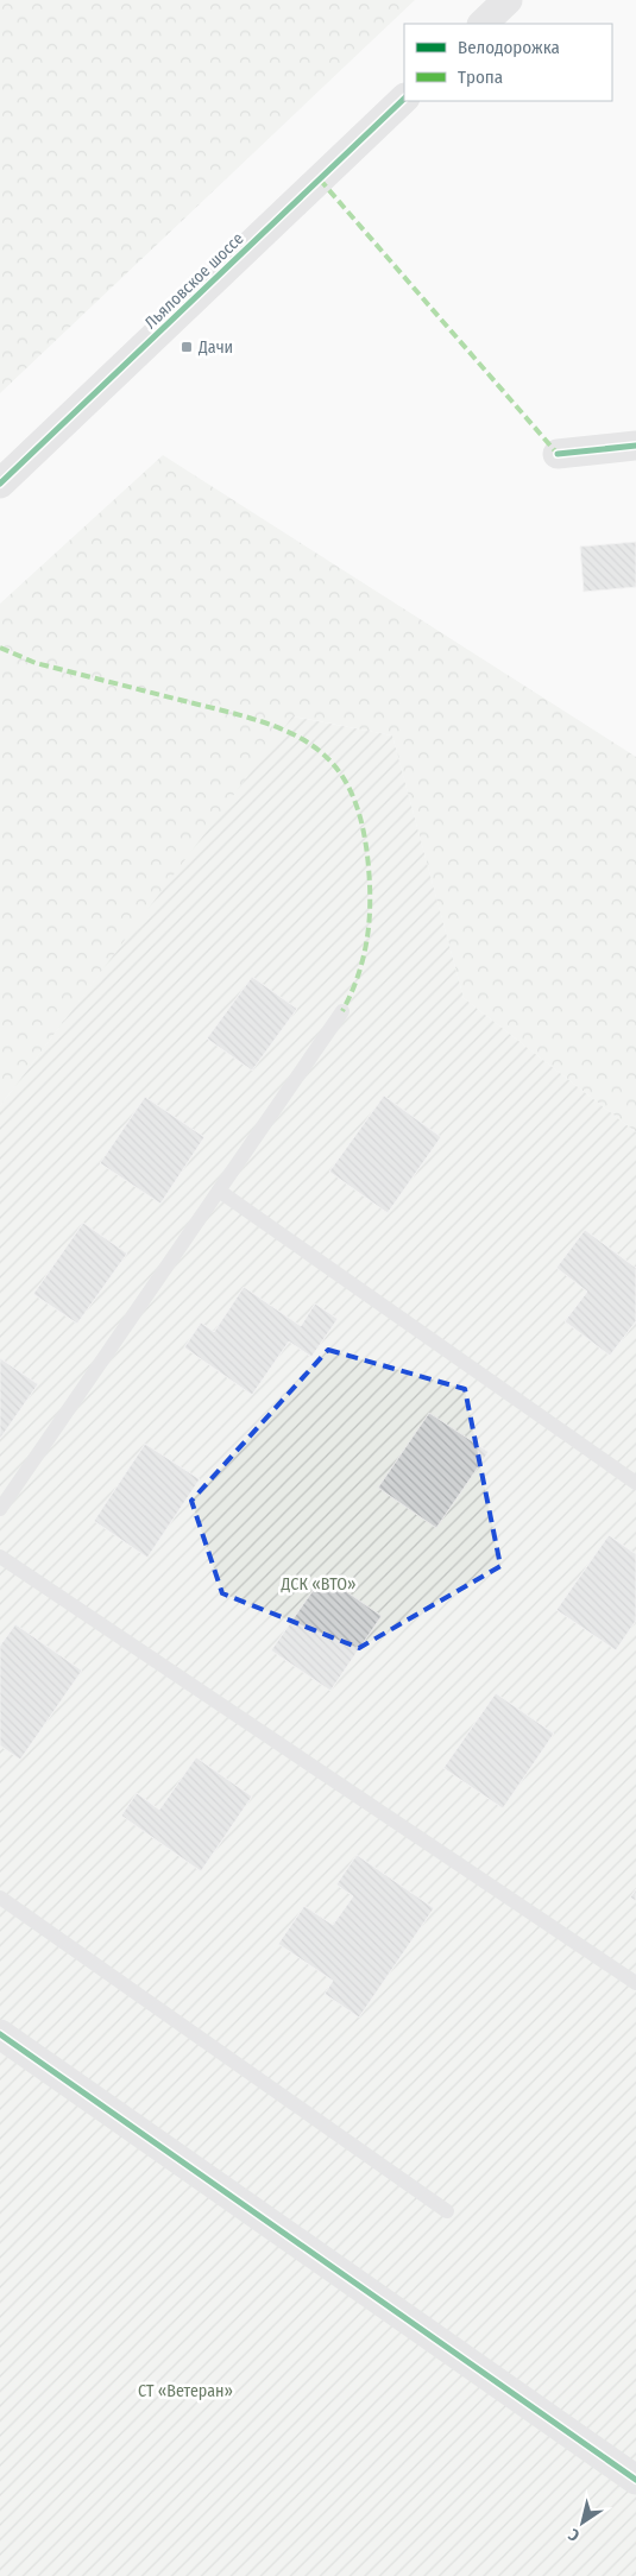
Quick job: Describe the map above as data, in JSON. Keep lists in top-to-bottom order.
{
  "streets": {
    "street": ["Льяловское шоссе"]
  },
  "parks": ["ДСК «ВТО»", "СТ «Ветеран»"],
  "places": {
    "transit": ["Дачи"]
  },
  "legend": ["Велодорожка", "Тропа"],
  "north": "bottom left"
}
